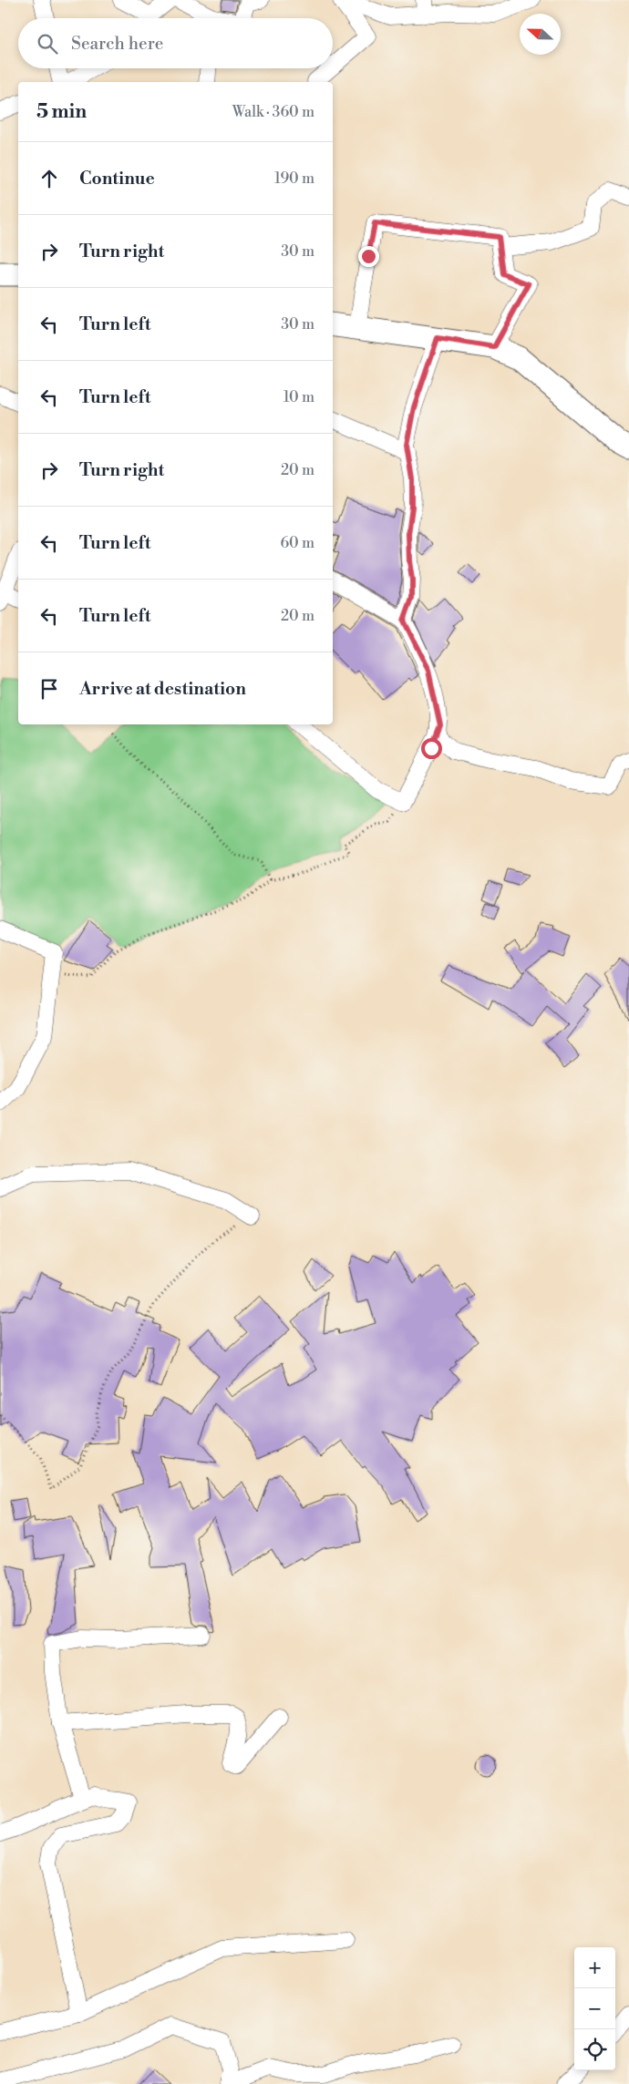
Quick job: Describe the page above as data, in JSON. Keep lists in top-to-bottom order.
{
  "north": "left",
  "page": {
    "search": "Search here",
    "heading": ["5 min", "Walk · 360 m"],
    "list": [
      ["Continue", "190 m"],
      ["Turn right", "30 m"],
      ["Turn left", "30 m"],
      ["Turn left", "10 m"],
      ["Turn right", "20 m"],
      ["Turn left", "60 m"],
      ["Turn left", "20 m"],
      "Arrive at destination"
    ],
    "map_buttons": ["+", "−"]
  }
}
